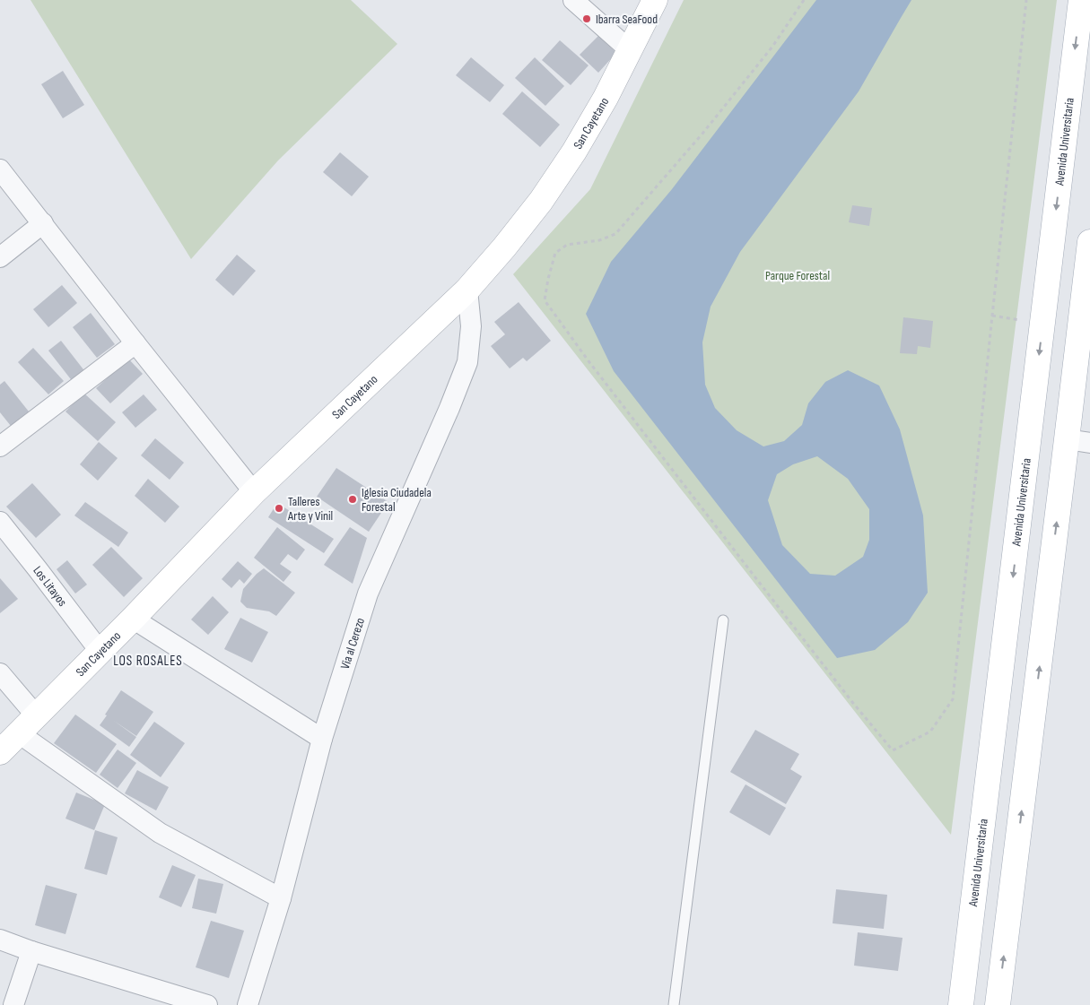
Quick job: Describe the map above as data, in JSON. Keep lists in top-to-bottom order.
{
  "streets": {
    "main road": ["San Cayetano", "Avenida Universitaria"],
    "street": ["Los Litayos", "Via al Cerezo"]
  },
  "crossings": [
    ["San Cayetano", "Los Litayos"],
    ["San Cayetano", "Via al Cerezo"]
  ],
  "districts": ["LOS ROSALES"],
  "parks": ["Parque Forestal"],
  "places": ["Ibarra SeaFood", "Iglesia Ciudadela Forestal", "Talleres Arte y Vinil"]
}
